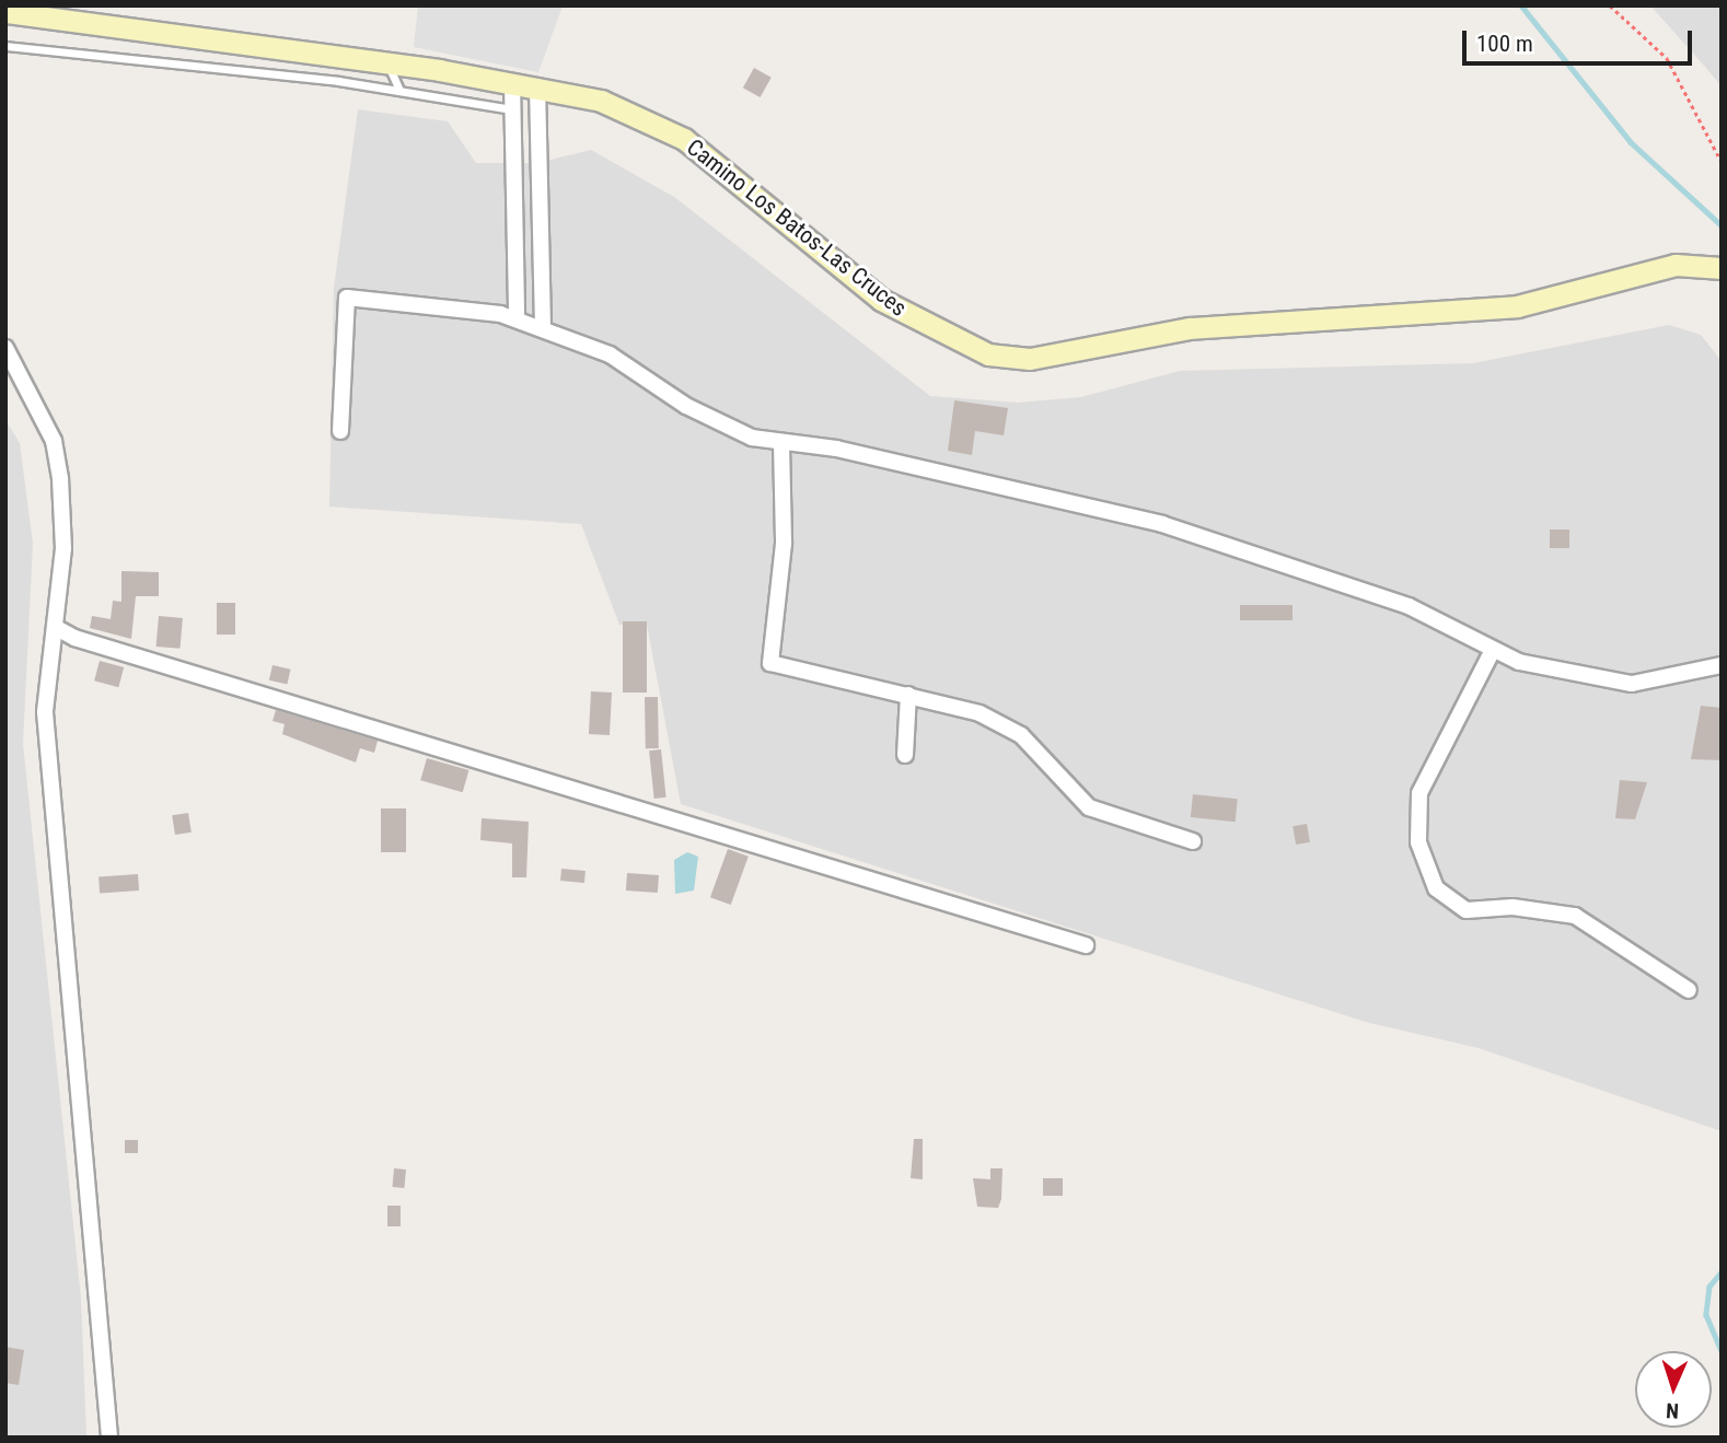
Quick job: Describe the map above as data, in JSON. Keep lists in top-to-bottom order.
{
  "streets": {
    "street": ["Camino Los Batos-Las Cruces"]
  },
  "scale_bar": "100 m",
  "north": "bottom"
}
